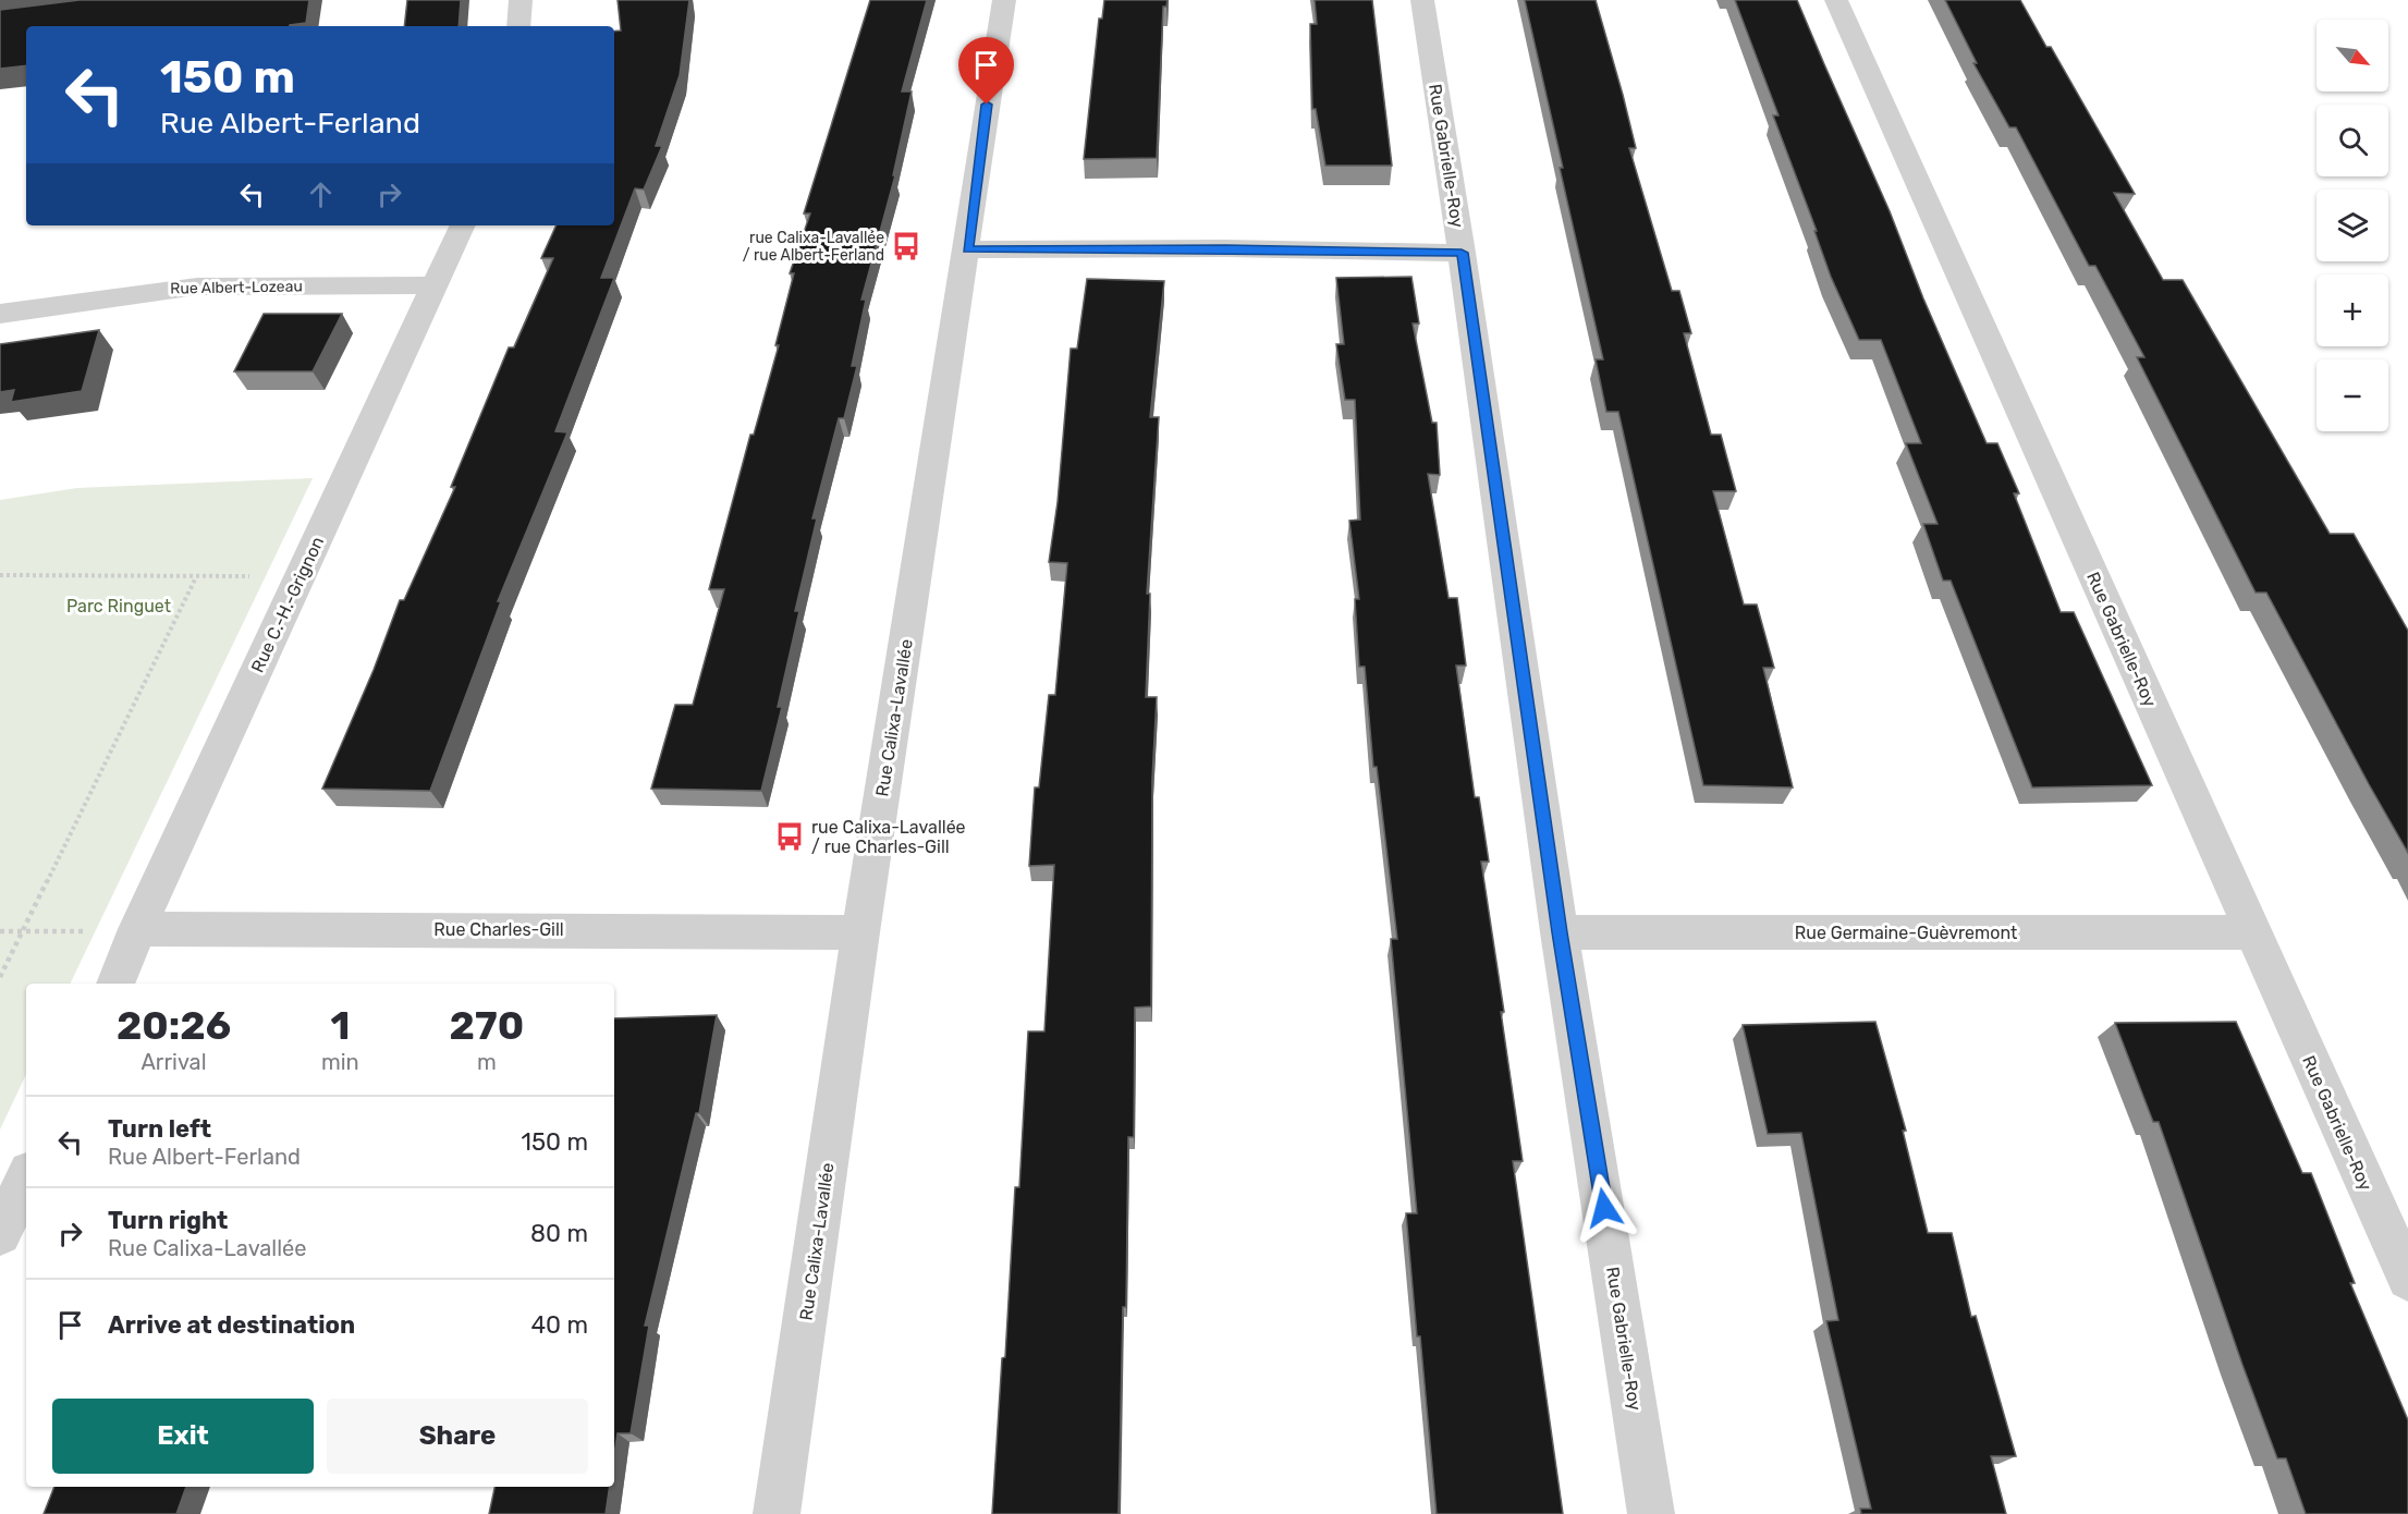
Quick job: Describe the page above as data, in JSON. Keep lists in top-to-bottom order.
{
  "streets": {
    "street": [
      "Rue Gabrielle-Roy",
      "Rue Albert-Lozeau",
      "Rue C.-H.-Grignon",
      "Rue Calixa-Lavallée",
      "Rue Charles-Gill",
      "Rue Germaine-Guèvremont"
    ]
  },
  "crossings": [
    ["Rue Gabrielle-Roy", "Rue Germaine-Guèvremont"],
    ["Rue Albert-Lozeau", "Rue C.-H.-Grignon"],
    ["Rue C.-H.-Grignon", "Rue Charles-Gill"],
    ["Rue Calixa-Lavallée", "Rue Charles-Gill"]
  ],
  "parks": ["Parc Ringuet"],
  "places": {
    "bus stop": ["rue Calixa-Lavallée / rue Albert-Ferland", "rue Calixa-Lavallée / rue Charles-Gill"]
  },
  "north": "bottom right",
  "page": {
    "map_buttons": ["+", "−"],
    "turn": ["150 m", "Rue Albert-Ferland"],
    "eta": [
      "20:26",
      "Arrival",
      "1",
      "min",
      "270",
      "m"
    ],
    "list": [
      {
        "name": "Turn left",
        "note": "Rue Albert-Ferland",
        "value": "150 m"
      },
      {
        "name": "Turn right",
        "note": "Rue Calixa-Lavallée",
        "value": "80 m"
      },
      {
        "name": "Arrive at destination",
        "value": "40 m"
      }
    ],
    "buttons": ["Exit", "Share"]
  }
}
